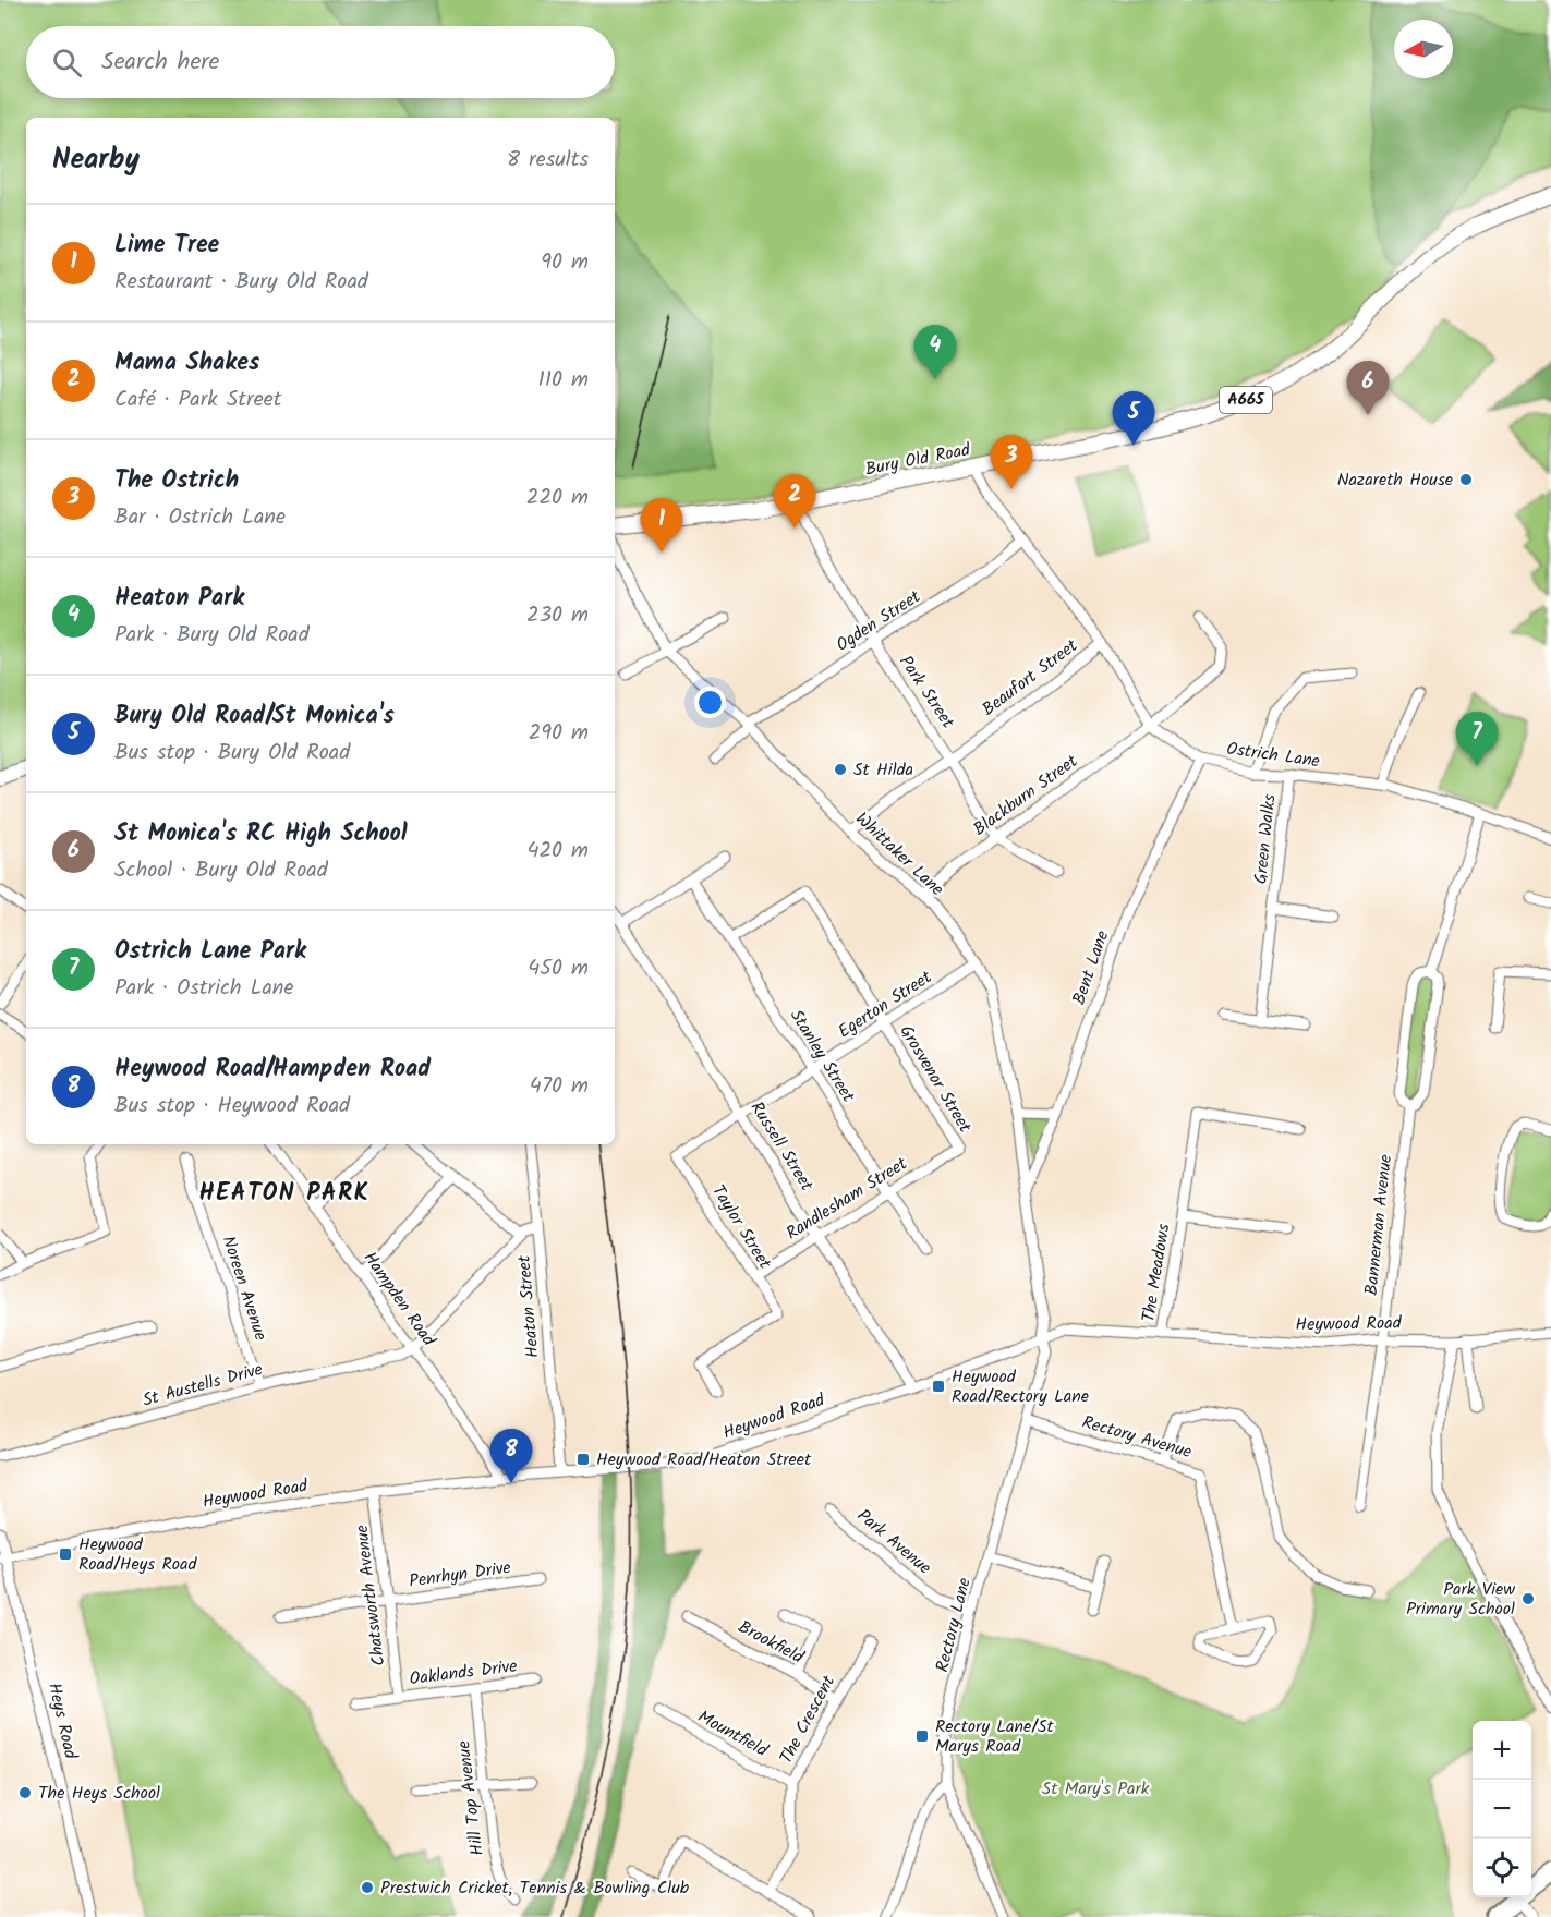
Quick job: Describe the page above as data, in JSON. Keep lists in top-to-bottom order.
{
  "streets": {
    "main road": ["A665", "Bury Old Road"],
    "street": [
      "Ogden Street",
      "Beaufort Street",
      "Park Street",
      "Ostrich Lane",
      "Blackburn Street",
      "Green Walks",
      "Whittaker Lane",
      "Bent Lane",
      "Egerton Street",
      "Stanley Street",
      "Grosvenor Street",
      "Russell Street",
      "Randlesham Street",
      "Bannerman Avenue",
      "Taylor Street",
      "The Meadows",
      "Noreen Avenue",
      "Hampden Road",
      "Heaton Street",
      "Heywood Road",
      "St Austells Drive",
      "Rectory Avenue",
      "Park Avenue",
      "Penrhyn Drive",
      "Chatsworth Avenue",
      "Rectory Lane",
      "Brookfield",
      "Oaklands Drive",
      "The Crescent",
      "Heys Road",
      "Mountfield",
      "Hill Top Avenue"
    ]
  },
  "crossings": [
    ["Bury Old Road", "Park Street"],
    ["Bury Old Road", "Ostrich Lane"],
    ["Ogden Street", "Park Street"],
    ["Ogden Street", "Ostrich Lane"],
    ["Ogden Street", "Whittaker Lane"],
    ["Beaufort Street", "Park Street"],
    ["Beaufort Street", "Ostrich Lane"],
    ["Beaufort Street", "Whittaker Lane"],
    ["Park Street", "Blackburn Street"],
    ["Ostrich Lane", "Blackburn Street"],
    ["Ostrich Lane", "Green Walks"],
    ["Ostrich Lane", "Bent Lane"],
    ["Ostrich Lane", "Bannerman Avenue"],
    ["Blackburn Street", "Whittaker Lane"],
    ["Whittaker Lane", "Bent Lane"],
    ["Whittaker Lane", "Egerton Street"],
    ["Whittaker Lane", "Heywood Road"],
    ["Whittaker Lane", "Rectory Lane"],
    ["Egerton Street", "Stanley Street"],
    ["Egerton Street", "Grosvenor Street"],
    ["Egerton Street", "Russell Street"],
    ["Egerton Street", "Taylor Street"],
    ["Stanley Street", "Grosvenor Street"],
    ["Stanley Street", "Randlesham Street"],
    ["Grosvenor Street", "Randlesham Street"],
    ["Russell Street", "Randlesham Street"],
    ["Russell Street", "Heywood Road"],
    ["Randlesham Street", "Taylor Street"],
    ["Bannerman Avenue", "Heywood Road"],
    ["The Meadows", "Heywood Road"],
    ["Noreen Avenue", "St Austells Drive"],
    ["Hampden Road", "Heywood Road"],
    ["Hampden Road", "St Austells Drive"],
    ["Heaton Street", "Heywood Road"],
    ["Heywood Road", "Chatsworth Avenue"],
    ["Heywood Road", "Rectory Lane"],
    ["Heywood Road", "Heys Road"],
    ["Rectory Avenue", "Rectory Lane"],
    ["Park Avenue", "Rectory Lane"],
    ["Penrhyn Drive", "Chatsworth Avenue"],
    ["Chatsworth Avenue", "Oaklands Drive"],
    ["Brookfield", "The Crescent"],
    ["Oaklands Drive", "Hill Top Avenue"],
    ["The Crescent", "Mountfield"]
  ],
  "districts": ["HEATON PARK"],
  "parks": ["St Mary's Park"],
  "places": {
    "other": [
      "Nazareth House",
      "St Hilda",
      "Park View Primary School",
      "The Heys School",
      "Prestwich Cricket, Tennis & Bowling Club"
    ],
    "transit": [
      "Heywood Road/Rectory Lane",
      "Heywood Road/Heaton Street",
      "Heywood Road/Heys Road",
      "Rectory Lane/St Marys Road"
    ]
  },
  "north": "left",
  "page": {
    "search": "Search here",
    "heading": ["Nearby", "8 results"],
    "list": [
      {
        "mark": "1",
        "name": "Lime Tree",
        "note": "Restaurant · Bury Old Road",
        "value": "90 m"
      },
      {
        "mark": "2",
        "name": "Mama Shakes",
        "note": "Café · Park Street",
        "value": "110 m"
      },
      {
        "mark": "3",
        "name": "The Ostrich",
        "note": "Bar · Ostrich Lane",
        "value": "220 m"
      },
      {
        "mark": "4",
        "name": "Heaton Park",
        "note": "Park · Bury Old Road",
        "value": "230 m"
      },
      {
        "mark": "5",
        "name": "Bury Old Road/St Monica's",
        "note": "Bus stop · Bury Old Road",
        "value": "290 m"
      },
      {
        "mark": "6",
        "name": "St Monica's RC High School",
        "note": "School · Bury Old Road",
        "value": "420 m"
      },
      {
        "mark": "7",
        "name": "Ostrich Lane Park",
        "note": "Park · Ostrich Lane",
        "value": "450 m"
      },
      {
        "mark": "8",
        "name": "Heywood Road/Hampden Road",
        "note": "Bus stop · Heywood Road",
        "value": "470 m"
      }
    ],
    "pins": [
      "4",
      "6",
      "5",
      "3",
      "2",
      "1",
      "7",
      "8"
    ],
    "map_buttons": ["+", "−"]
  }
}
